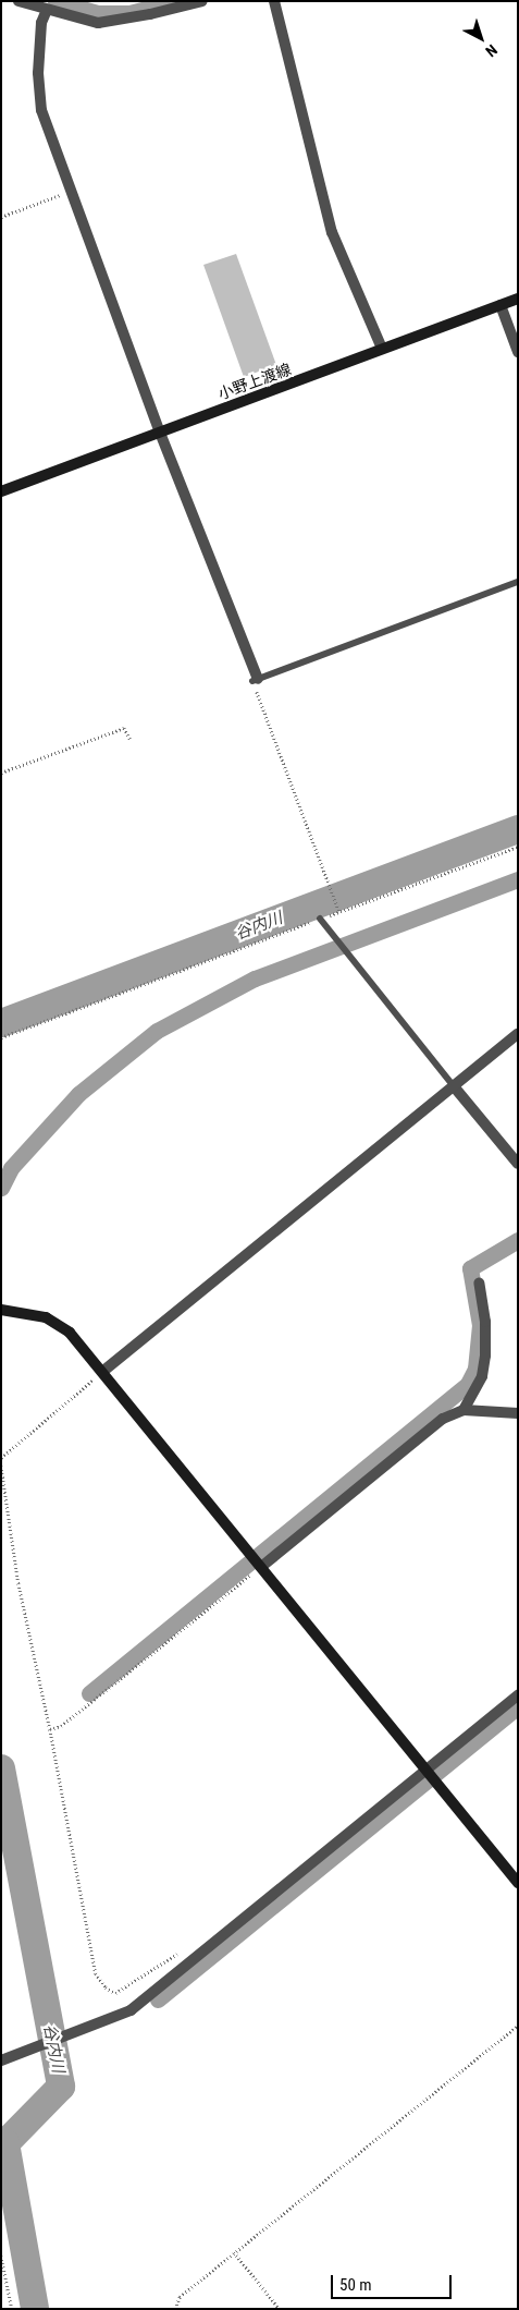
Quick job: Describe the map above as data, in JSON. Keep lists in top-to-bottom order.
{
  "streets": {
    "street": ["小野上渡線"]
  },
  "water": ["谷内川"],
  "scale_bar": "50 m",
  "north": "bottom right"
}
